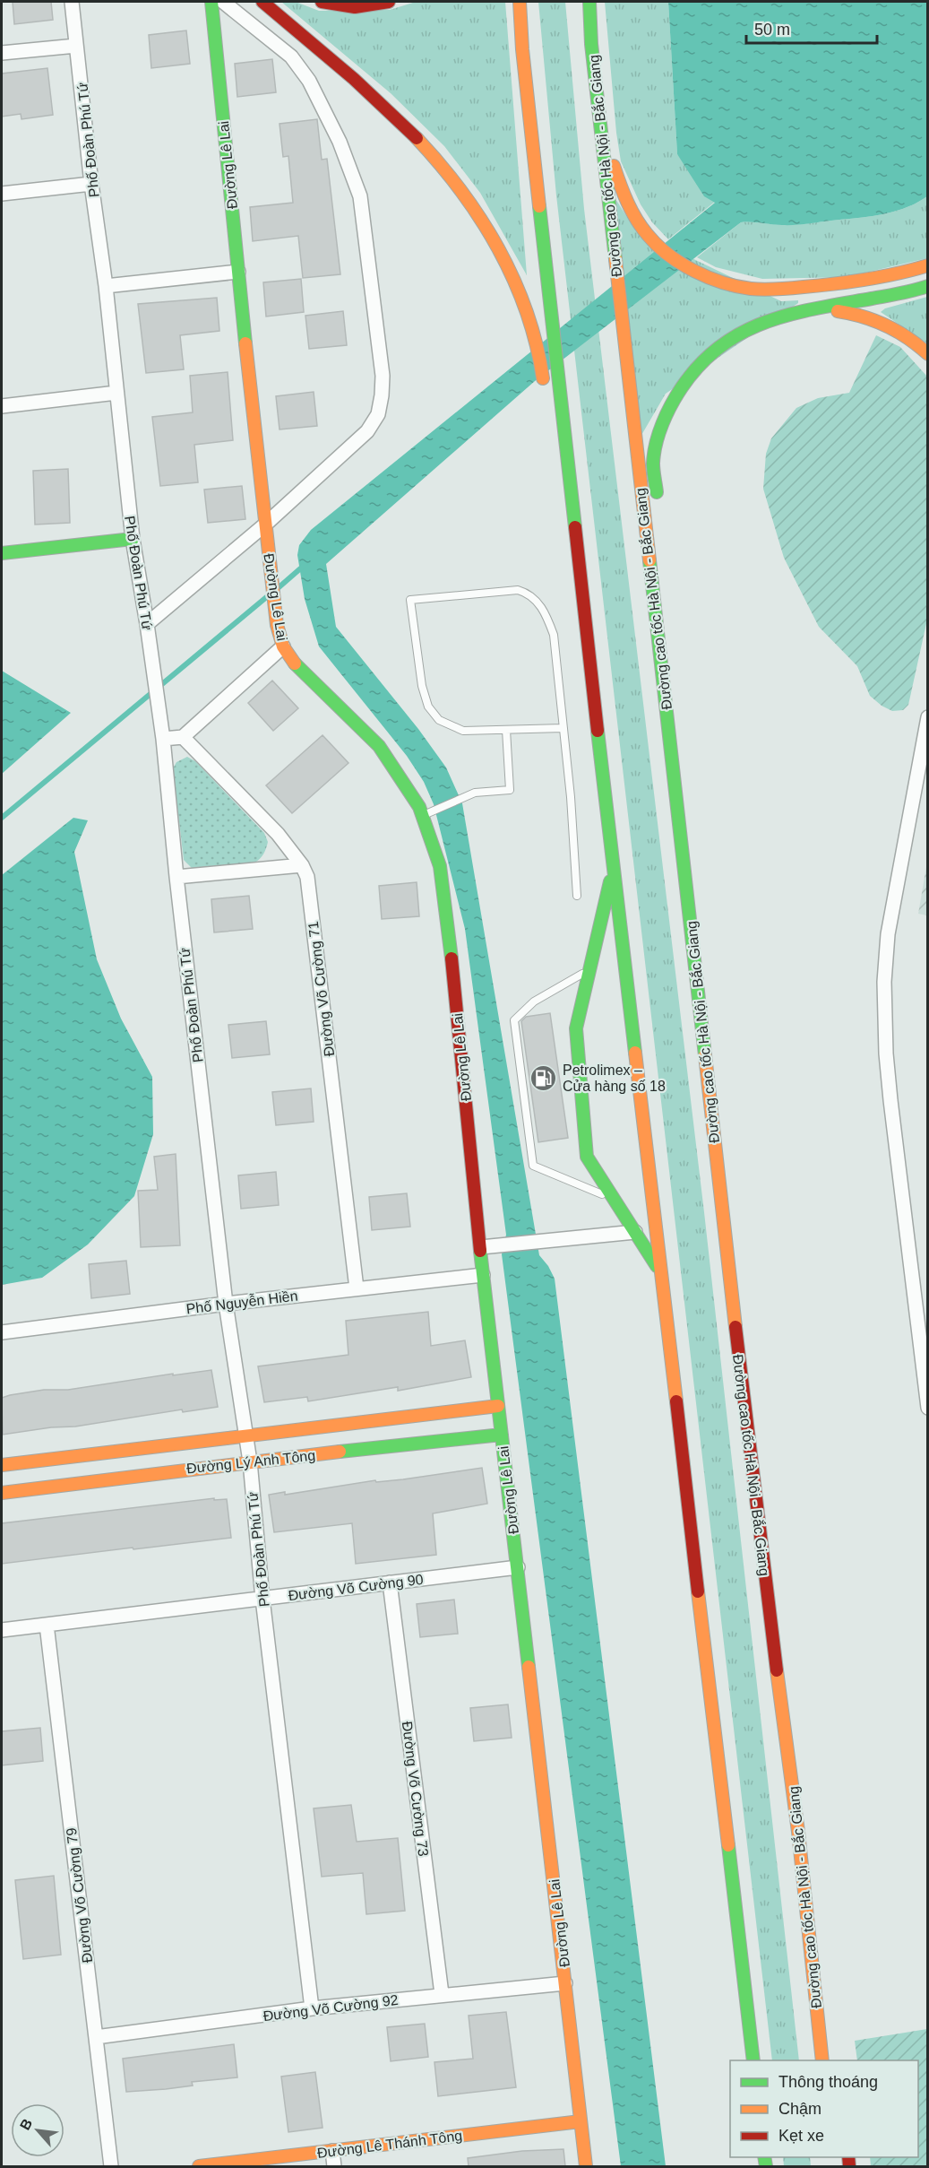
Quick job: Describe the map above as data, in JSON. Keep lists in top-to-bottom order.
{
  "streets": {
    "main road": [
      "Đường Lê Lai",
      "Đường cao tốc Hà Nội - Bắc Giang",
      "Đường Lý Anh Tông",
      "Đường Lê Thánh Tông"
    ],
    "street": [
      "Phố Đoàn Phú Tứ",
      "Đường Võ Cường 71",
      "Phố Nguyễn Hiền",
      "Đường Võ Cường 90",
      "Đường Võ Cường 73",
      "Đường Võ Cường 79",
      "Đường Võ Cường 92"
    ]
  },
  "crossings": [
    ["Phố Đoàn Phú Tứ", "Phố Nguyễn Hiền"],
    ["Phố Đoàn Phú Tứ", "Đường Lý Anh Tông"],
    ["Phố Đoàn Phú Tứ", "Đường Võ Cường 90"],
    ["Phố Đoàn Phú Tứ", "Đường Võ Cường 92"],
    ["Đường Lê Lai", "Phố Nguyễn Hiền"],
    ["Đường Lê Lai", "Đường Lý Anh Tông"],
    ["Đường Lê Lai", "Đường Võ Cường 90"],
    ["Đường Lê Lai", "Đường Võ Cường 92"],
    ["Đường Lê Lai", "Đường Lê Thánh Tông"],
    ["Đường Võ Cường 71", "Phố Nguyễn Hiền"],
    ["Đường Võ Cường 90", "Đường Võ Cường 73"],
    ["Đường Võ Cường 90", "Đường Võ Cường 79"],
    ["Đường Võ Cường 73", "Đường Võ Cường 92"],
    ["Đường Võ Cường 79", "Đường Võ Cường 92"]
  ],
  "places": {
    "fuel station": ["Petrolimex – Cửa hàng số 18"]
  },
  "legend": ["Thông thoáng", "Chậm", "Kẹt xe"],
  "scale_bar": "50 m",
  "north": "top left"
}
